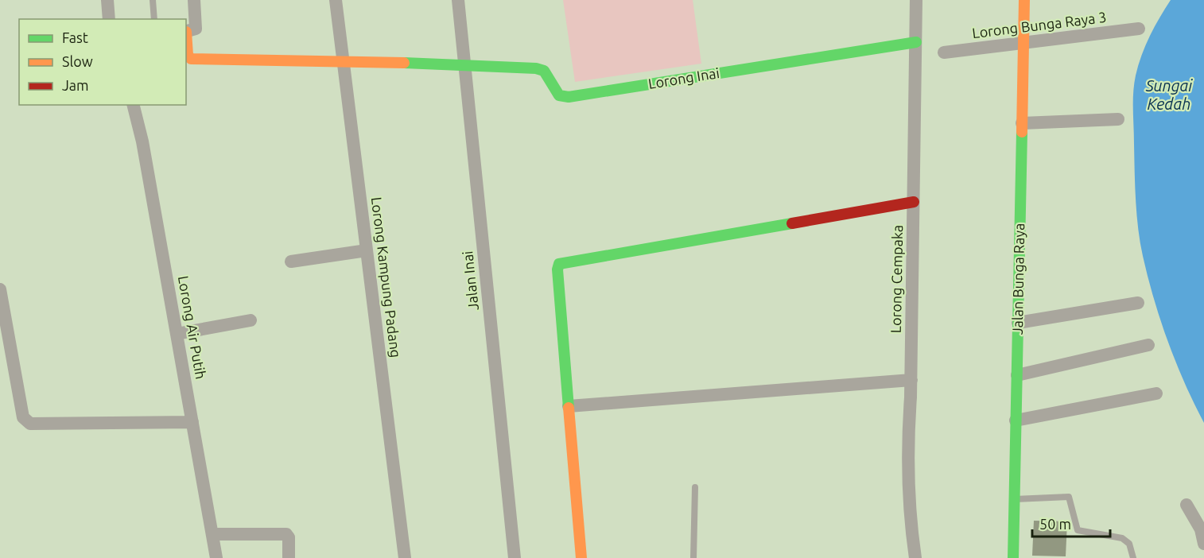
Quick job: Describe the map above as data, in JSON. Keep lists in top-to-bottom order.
{
  "streets": {
    "street": [
      "Lorong Bunga Raya 3",
      "Lorong Inai",
      "Lorong Kampung Padang",
      "Lorong Cempaka",
      "Jalan Bunga Raya",
      "Jalan Inai",
      "Lorong Air Putih"
    ]
  },
  "crossings": [
    ["Lorong Bunga Raya 3", "Jalan Bunga Raya"],
    ["Lorong Inai", "Lorong Kampung Padang"],
    ["Lorong Inai", "Lorong Cempaka"],
    ["Lorong Inai", "Jalan Inai"]
  ],
  "water": ["Sungai Kedah"],
  "legend": ["Fast", "Slow", "Jam"],
  "scale_bar": "50 m"
}
